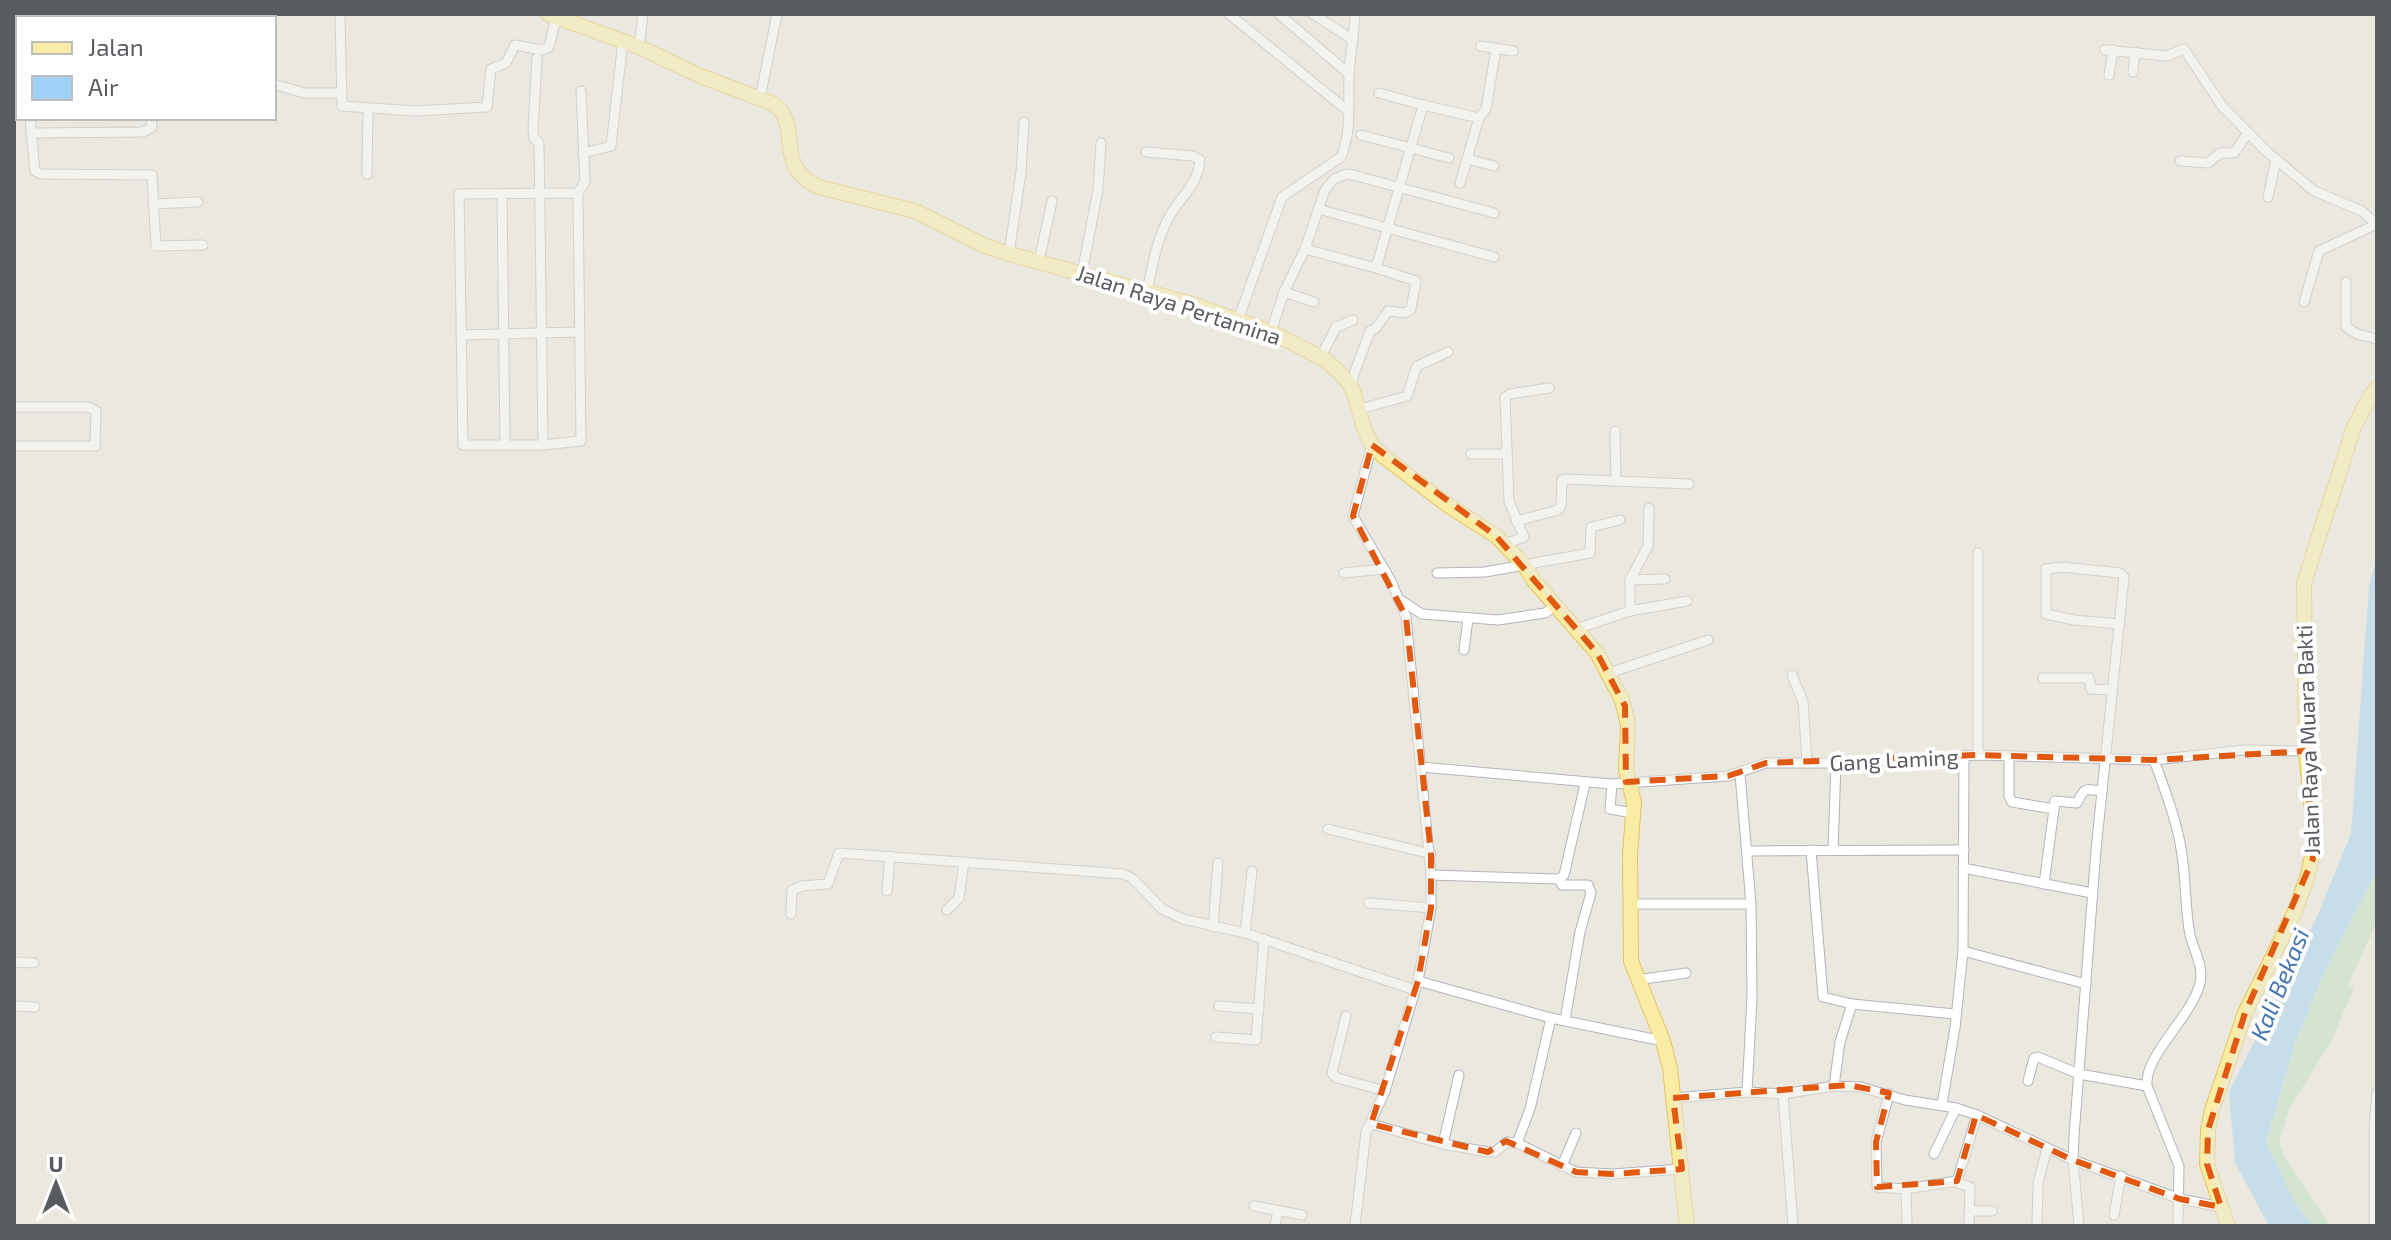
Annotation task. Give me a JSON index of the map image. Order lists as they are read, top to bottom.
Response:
{
  "streets": {
    "main road": ["Jalan Raya Pertamina", "Jalan Raya Muara Bakti"],
    "street": ["Gang Laming"]
  },
  "crossings": [
    ["Jalan Raya Muara Bakti", "Gang Laming"]
  ],
  "water": ["Kali Bekasi"],
  "legend": ["Jalan", "Air"],
  "north": "top"
}
